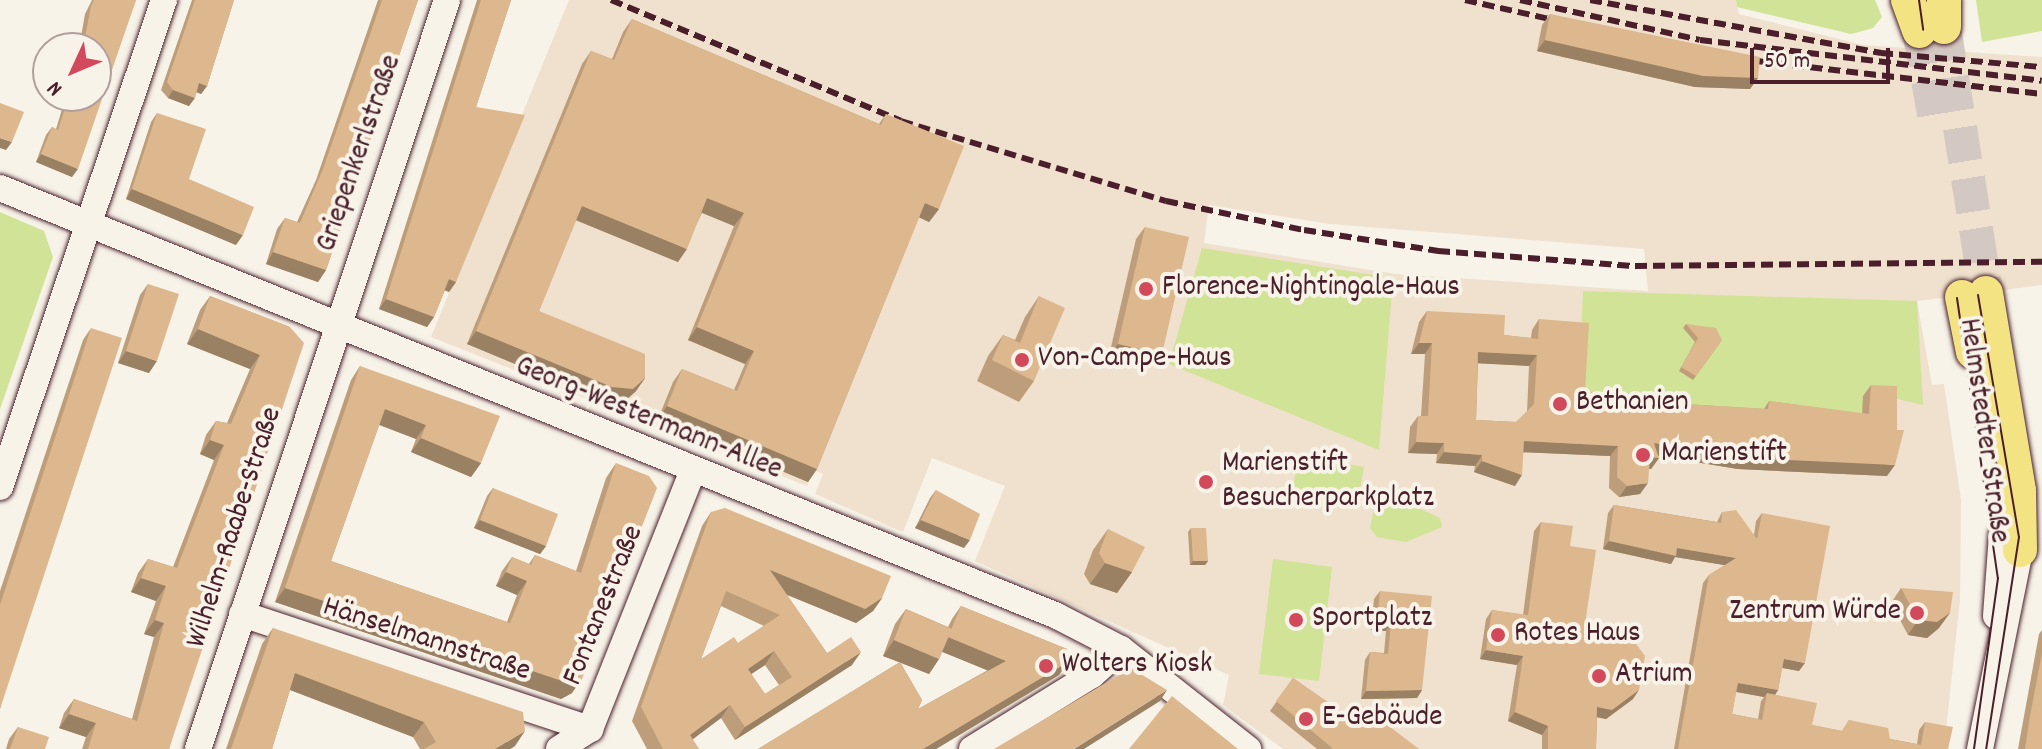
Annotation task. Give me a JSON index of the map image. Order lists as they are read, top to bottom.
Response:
{
  "streets": {
    "main road": ["Helmstedter Straße"],
    "street": [
      "Griepenkerlstraße",
      "Georg-Westermann-Allee",
      "Wilhelm-Raabe-Straße",
      "Fontanestraße",
      "Hänselmannstraße"
    ]
  },
  "crossings": [
    ["Griepenkerlstraße", "Georg-Westermann-Allee"],
    ["Griepenkerlstraße", "Wilhelm-Raabe-Straße"],
    ["Georg-Westermann-Allee", "Wilhelm-Raabe-Straße"],
    ["Georg-Westermann-Allee", "Fontanestraße"],
    ["Wilhelm-Raabe-Straße", "Hänselmannstraße"],
    ["Fontanestraße", "Hänselmannstraße"]
  ],
  "places": [
    "Florence-Nightingale-Haus",
    "Von-Campe-Haus",
    "Bethanien",
    "Marienstift",
    "Marienstift Besucherparkplatz",
    "Zentrum Würde",
    "Sportplatz",
    "Rotes Haus",
    "Wolters Kiosk",
    "Atrium",
    "E-Gebäude"
  ],
  "scale_bar": "50 m",
  "north": "bottom left"
}
